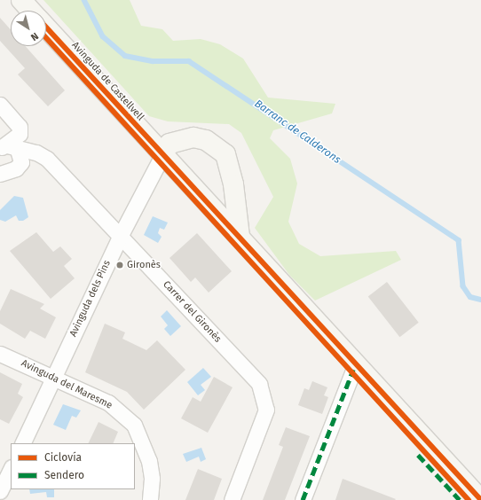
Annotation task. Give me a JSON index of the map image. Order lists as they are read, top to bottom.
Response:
{
  "streets": {
    "street": [
      "Avinguda de Castellvell",
      "Avinguda dels Pins",
      "Carrer del Gironès",
      "Avinguda del Maresme"
    ]
  },
  "crossings": [
    ["Avinguda de Castellvell", "Avinguda dels Pins"],
    ["Avinguda dels Pins", "Carrer del Gironès"],
    ["Avinguda dels Pins", "Avinguda del Maresme"]
  ],
  "water": ["Barranc de Calderons"],
  "places": ["Gironès"],
  "legend": ["Ciclovía", "Sendero"],
  "north": "bottom right"
}
